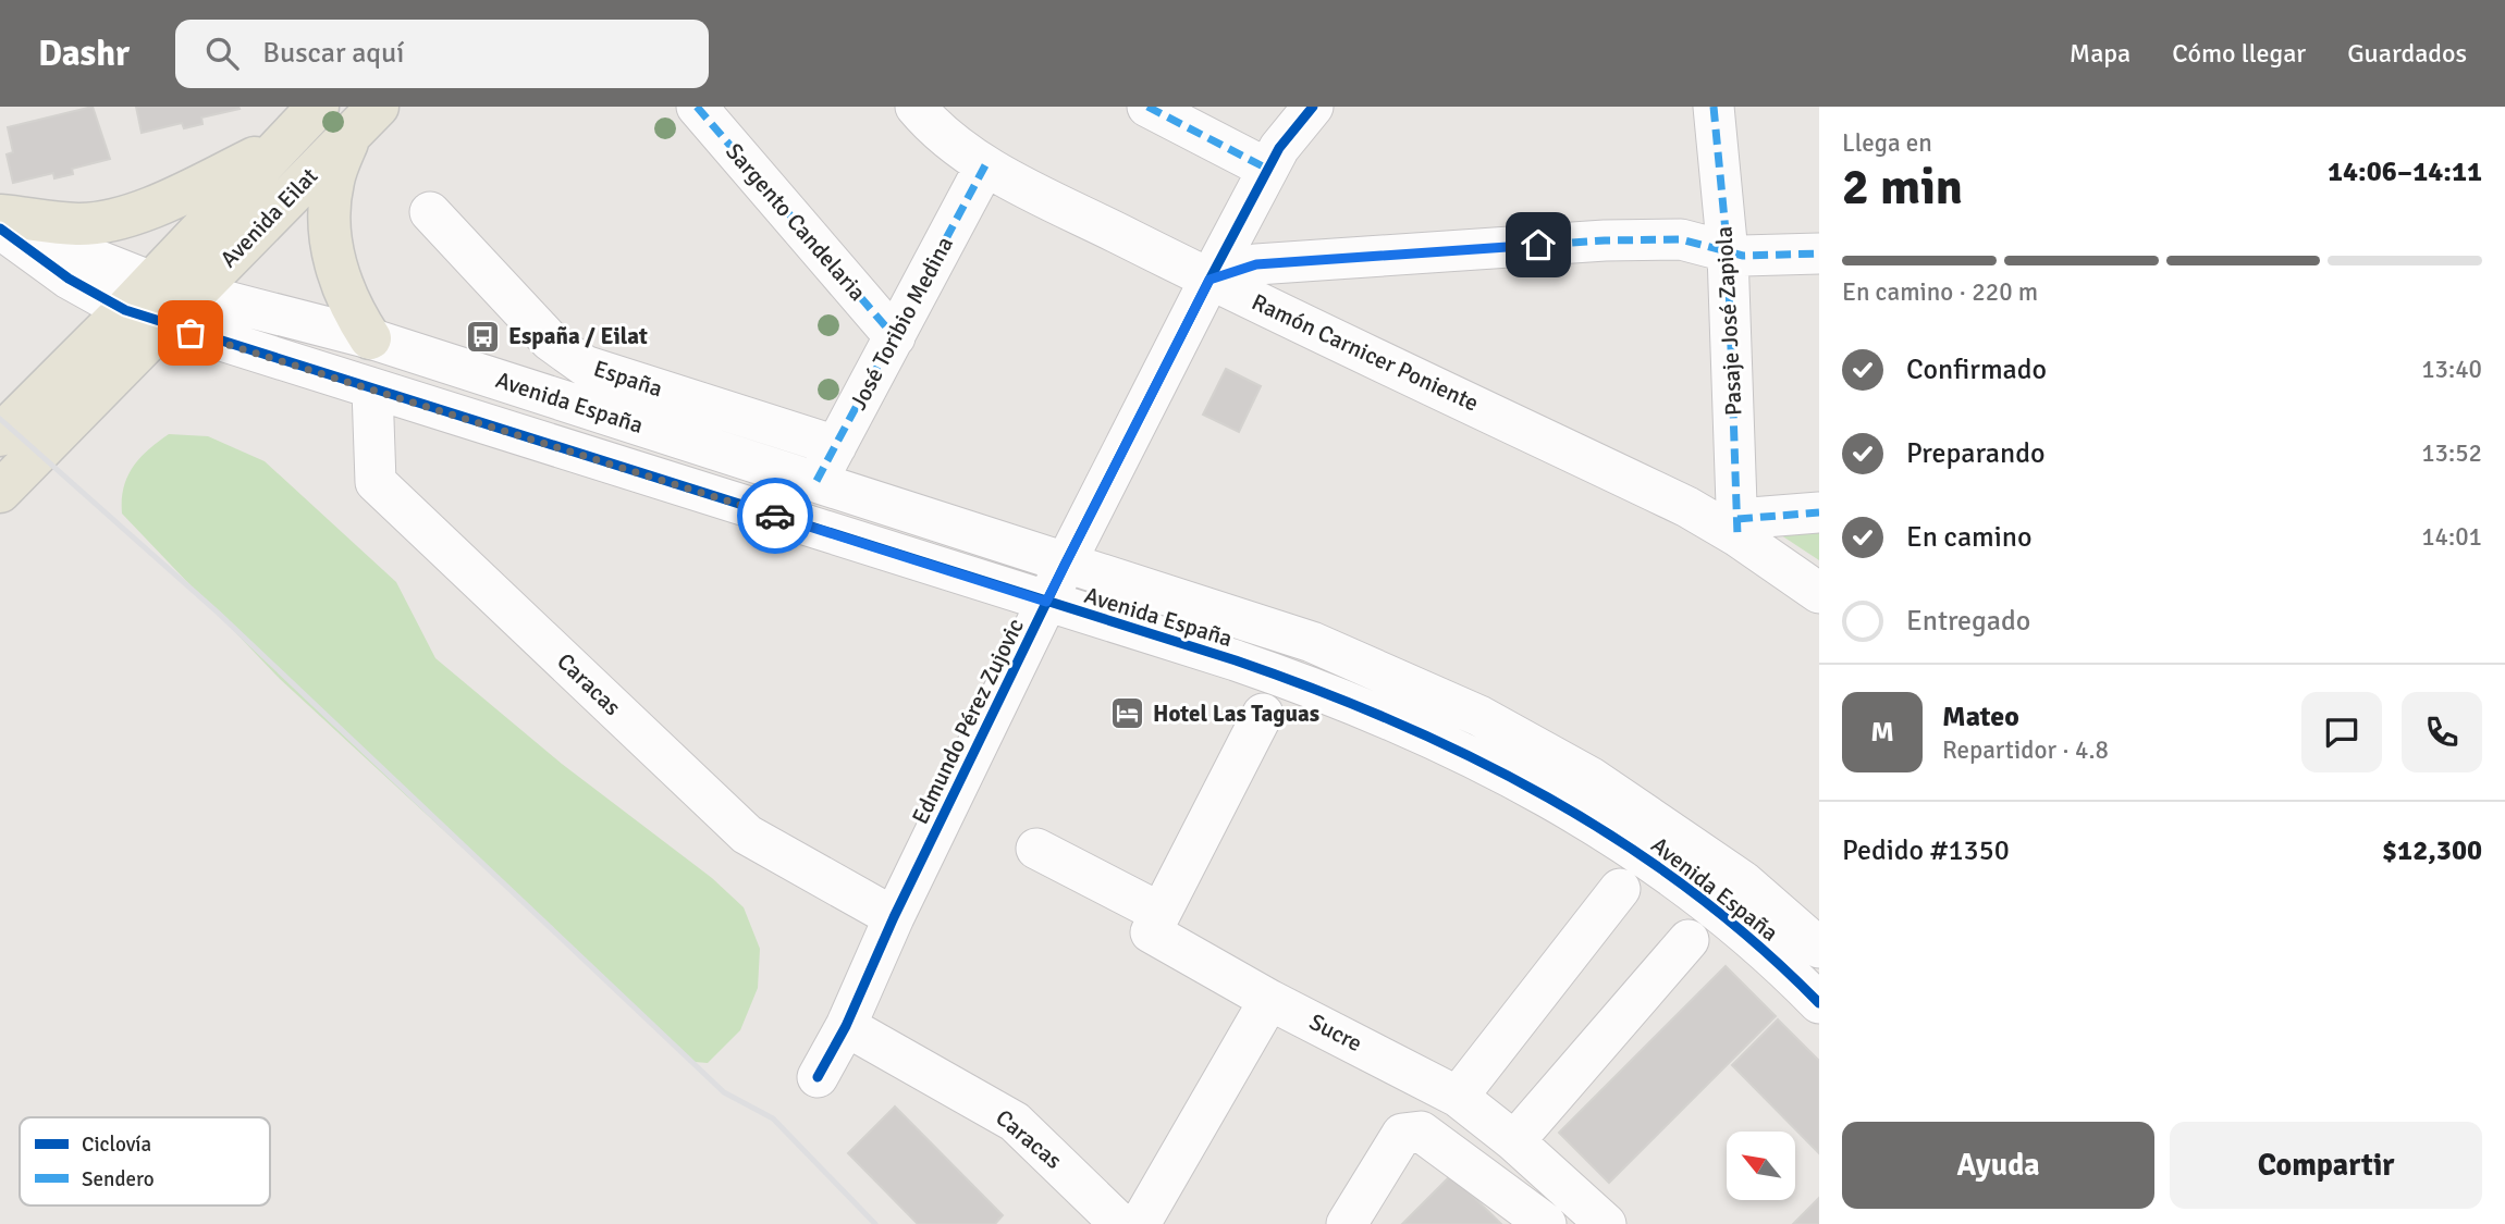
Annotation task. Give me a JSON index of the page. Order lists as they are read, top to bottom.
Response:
{
  "streets": {
    "main road": ["Avenida Eilat"],
    "street": [
      "Sargento Candelaria",
      "Pasaje José Zapiola",
      "José Toribio Medina",
      "Ramón Carnicer Poniente",
      "España",
      "Avenida España",
      "Caracas",
      "Edmundo Pérez Zujovic",
      "Sucre"
    ]
  },
  "crossings": [
    ["Avenida Eilat", "Avenida España"],
    ["Sargento Candelaria", "José Toribio Medina"],
    ["Pasaje José Zapiola", "Ramón Carnicer Poniente"],
    ["José Toribio Medina", "Ramón Carnicer Poniente"],
    ["José Toribio Medina", "España"],
    ["José Toribio Medina", "Avenida España"],
    ["Ramón Carnicer Poniente", "Edmundo Pérez Zujovic"],
    ["Avenida España", "Caracas"],
    ["Avenida España", "Edmundo Pérez Zujovic"],
    ["Caracas", "Edmundo Pérez Zujovic"]
  ],
  "places": {
    "bus stop": ["España / Eilat"],
    "hotel": ["Hotel Las Taguas"]
  },
  "legend": ["Ciclovía", "Sendero"],
  "north": "top left",
  "page": {
    "header": "Dashr",
    "search": "Buscar aquí",
    "nav": ["Mapa", "Cómo llegar", "Guardados"],
    "heading": ["2 min", "Llega en", "14:06–14:11"],
    "panel": [
      "Mateo",
      "Repartidor · 4.8",
      "Pedido #1350",
      "$12,300"
    ],
    "bar": "En camino · 220 m",
    "list": [
      ["Confirmado", "13:40"],
      ["Preparando", "13:52"],
      ["En camino", "14:01"],
      "Entregado"
    ],
    "round": "M",
    "buttons": ["Ayuda", "Compartir"]
  }
}
